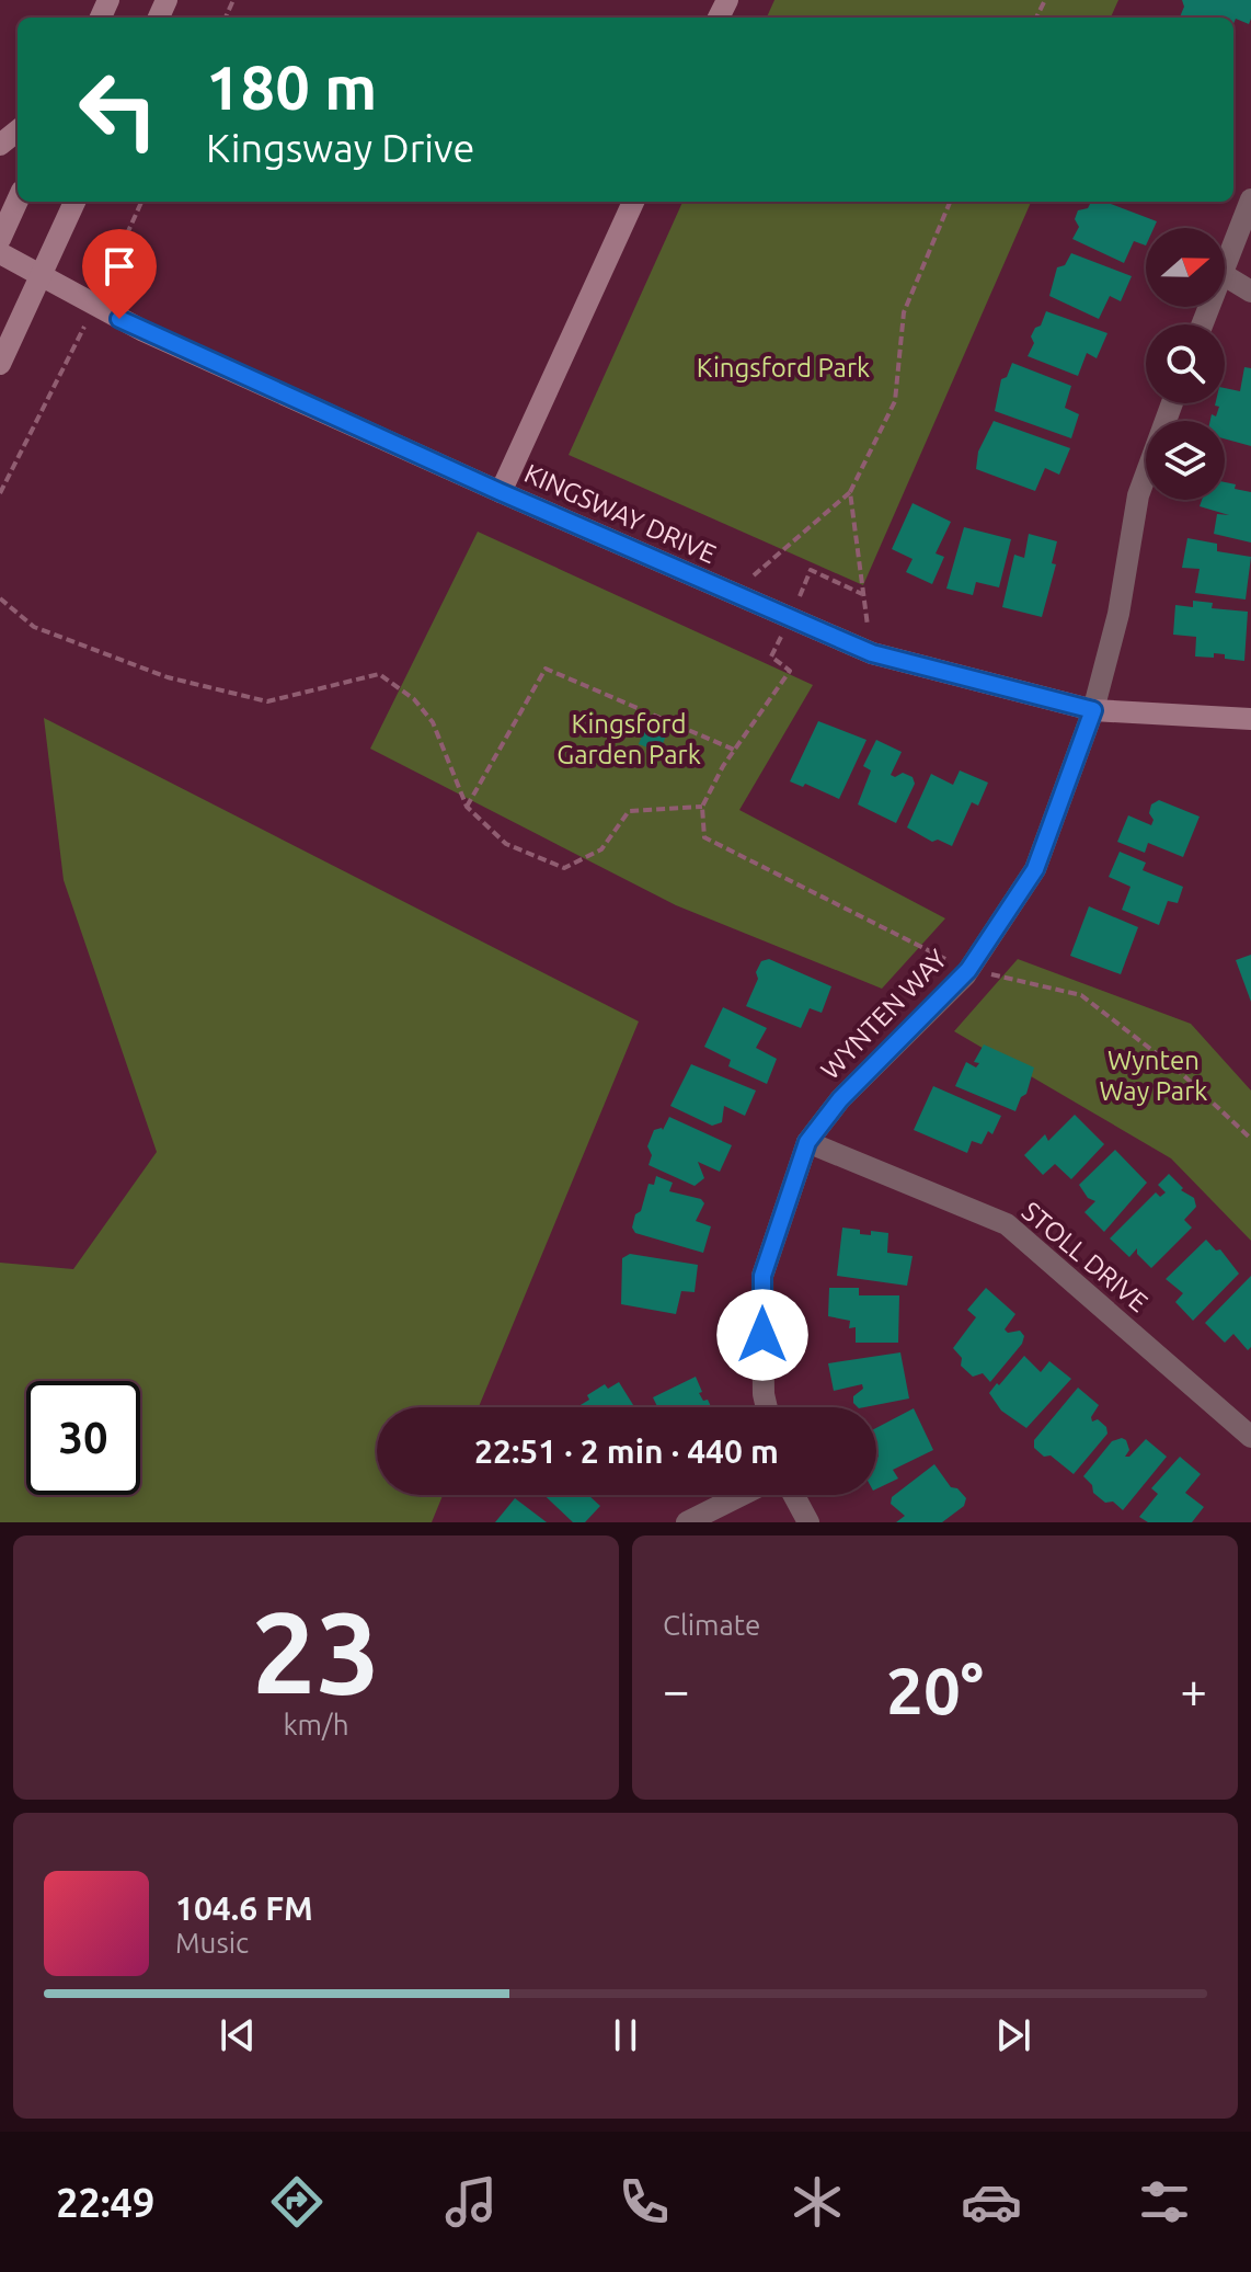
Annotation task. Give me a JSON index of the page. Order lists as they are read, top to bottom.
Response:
{
  "streets": {
    "street": ["KINGSWAY DRIVE", "WYNTEN WAY", "STOLL DRIVE"]
  },
  "crossings": [
    ["KINGSWAY DRIVE", "WYNTEN WAY"],
    ["WYNTEN WAY", "STOLL DRIVE"]
  ],
  "parks": ["Kingsford Park", "Kingsford Garden Park", "Wynten Way Park"],
  "north": "right",
  "page": {
    "turn": ["180 m", "Kingsway Drive"],
    "limit": "30",
    "trip": "22:51 · 2 min · 440 m",
    "tile": [
      ["23", "km/h"],
      "Climate"
    ],
    "heat": ["−", "20°", "+"],
    "song": ["104.6 FM", "Music"],
    "tabs": "22:49"
  }
}
